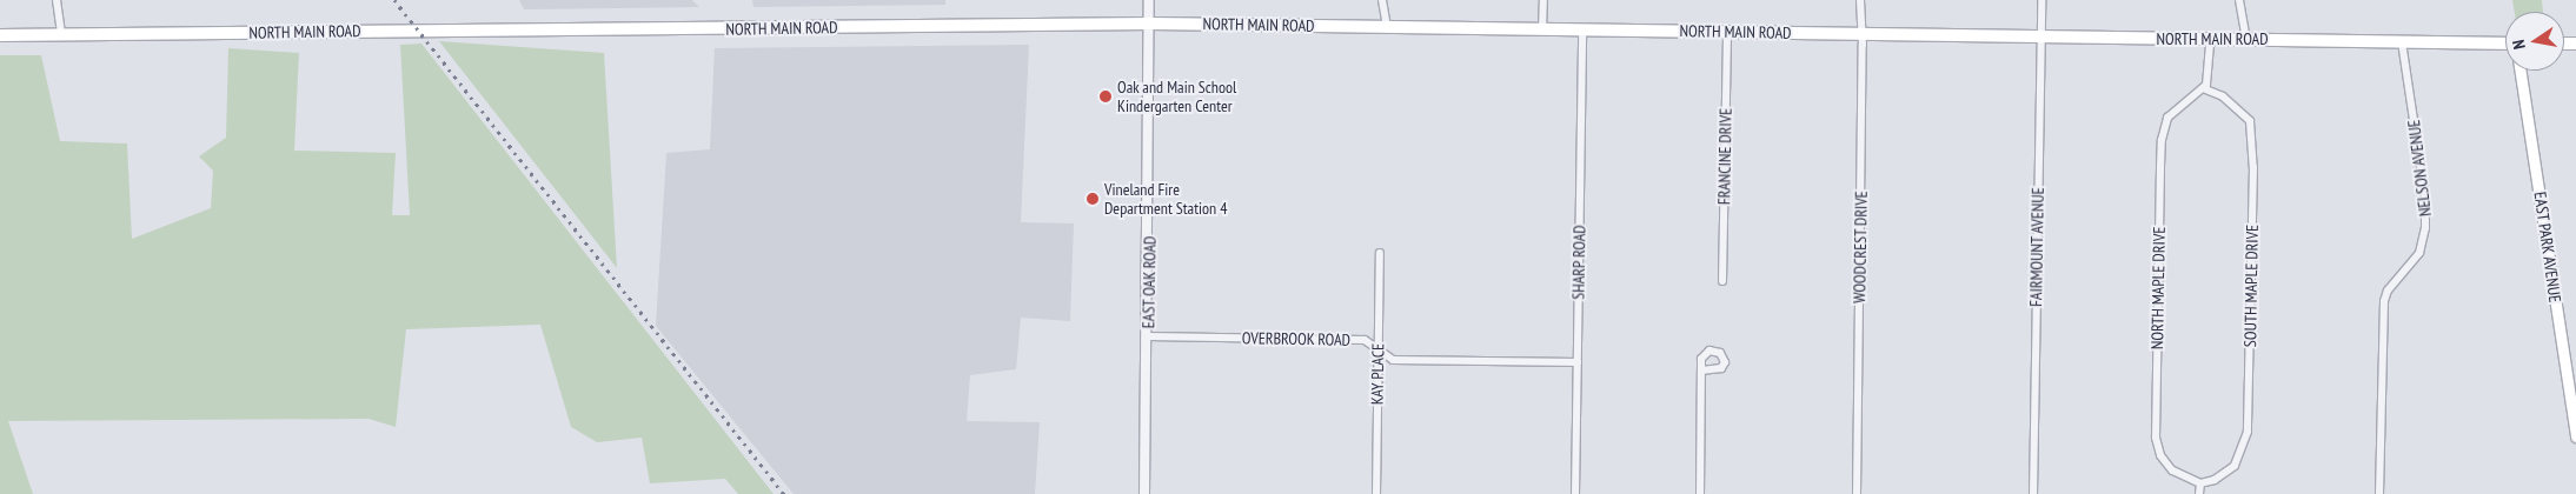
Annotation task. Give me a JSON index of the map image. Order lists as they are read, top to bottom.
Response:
{
  "streets": {
    "main road": ["NORTH MAIN ROAD", "EAST PARK AVENUE"],
    "street": [
      "FRANCINE DRIVE",
      "NELSON AVENUE",
      "WOODCREST DRIVE",
      "FAIRMOUNT AVENUE",
      "SHARP ROAD",
      "EAST OAK ROAD",
      "SOUTH MAPLE DRIVE",
      "NORTH MAPLE DRIVE",
      "OVERBROOK ROAD",
      "KAY PLACE"
    ]
  },
  "crossings": [
    ["NORTH MAIN ROAD", "FRANCINE DRIVE"],
    ["NORTH MAIN ROAD", "NELSON AVENUE"],
    ["NORTH MAIN ROAD", "WOODCREST DRIVE"],
    ["NORTH MAIN ROAD", "FAIRMOUNT AVENUE"],
    ["NORTH MAIN ROAD", "SHARP ROAD"],
    ["NORTH MAIN ROAD", "EAST OAK ROAD"],
    ["SHARP ROAD", "OVERBROOK ROAD"],
    ["EAST OAK ROAD", "OVERBROOK ROAD"],
    ["SOUTH MAPLE DRIVE", "NORTH MAPLE DRIVE"],
    ["OVERBROOK ROAD", "KAY PLACE"]
  ],
  "places": ["Oak and Main School Kindergarten Center", "Vineland Fire Department Station 4"],
  "north": "left"
}
